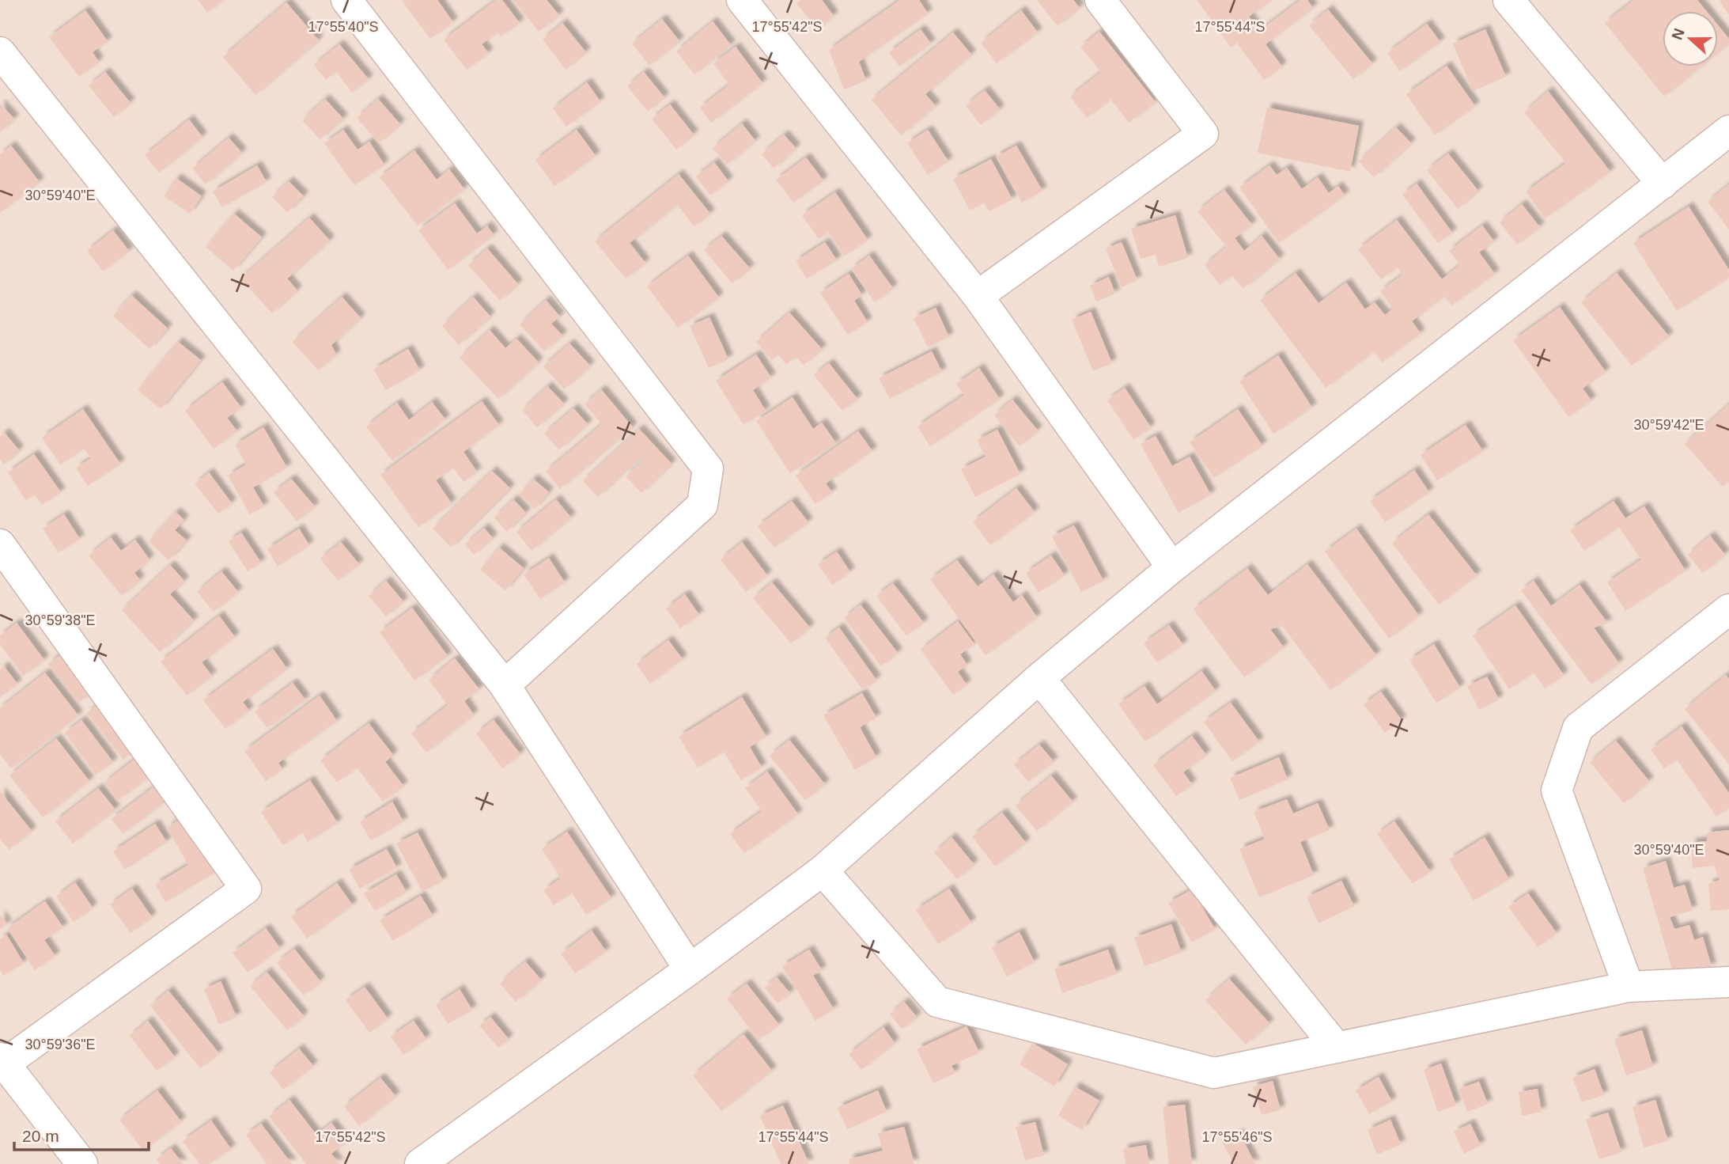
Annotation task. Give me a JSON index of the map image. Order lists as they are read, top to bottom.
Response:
{
  "scale_bar": "20 m",
  "north": "left",
  "coordinates": [
    "17°55'40\"S",
    "17°55'42\"S",
    "17°55'44\"S",
    "30°59'40\"E",
    "30°59'42\"E",
    "30°59'38\"E",
    "30°59'36\"E",
    "17°55'46\"S"
  ]
}
